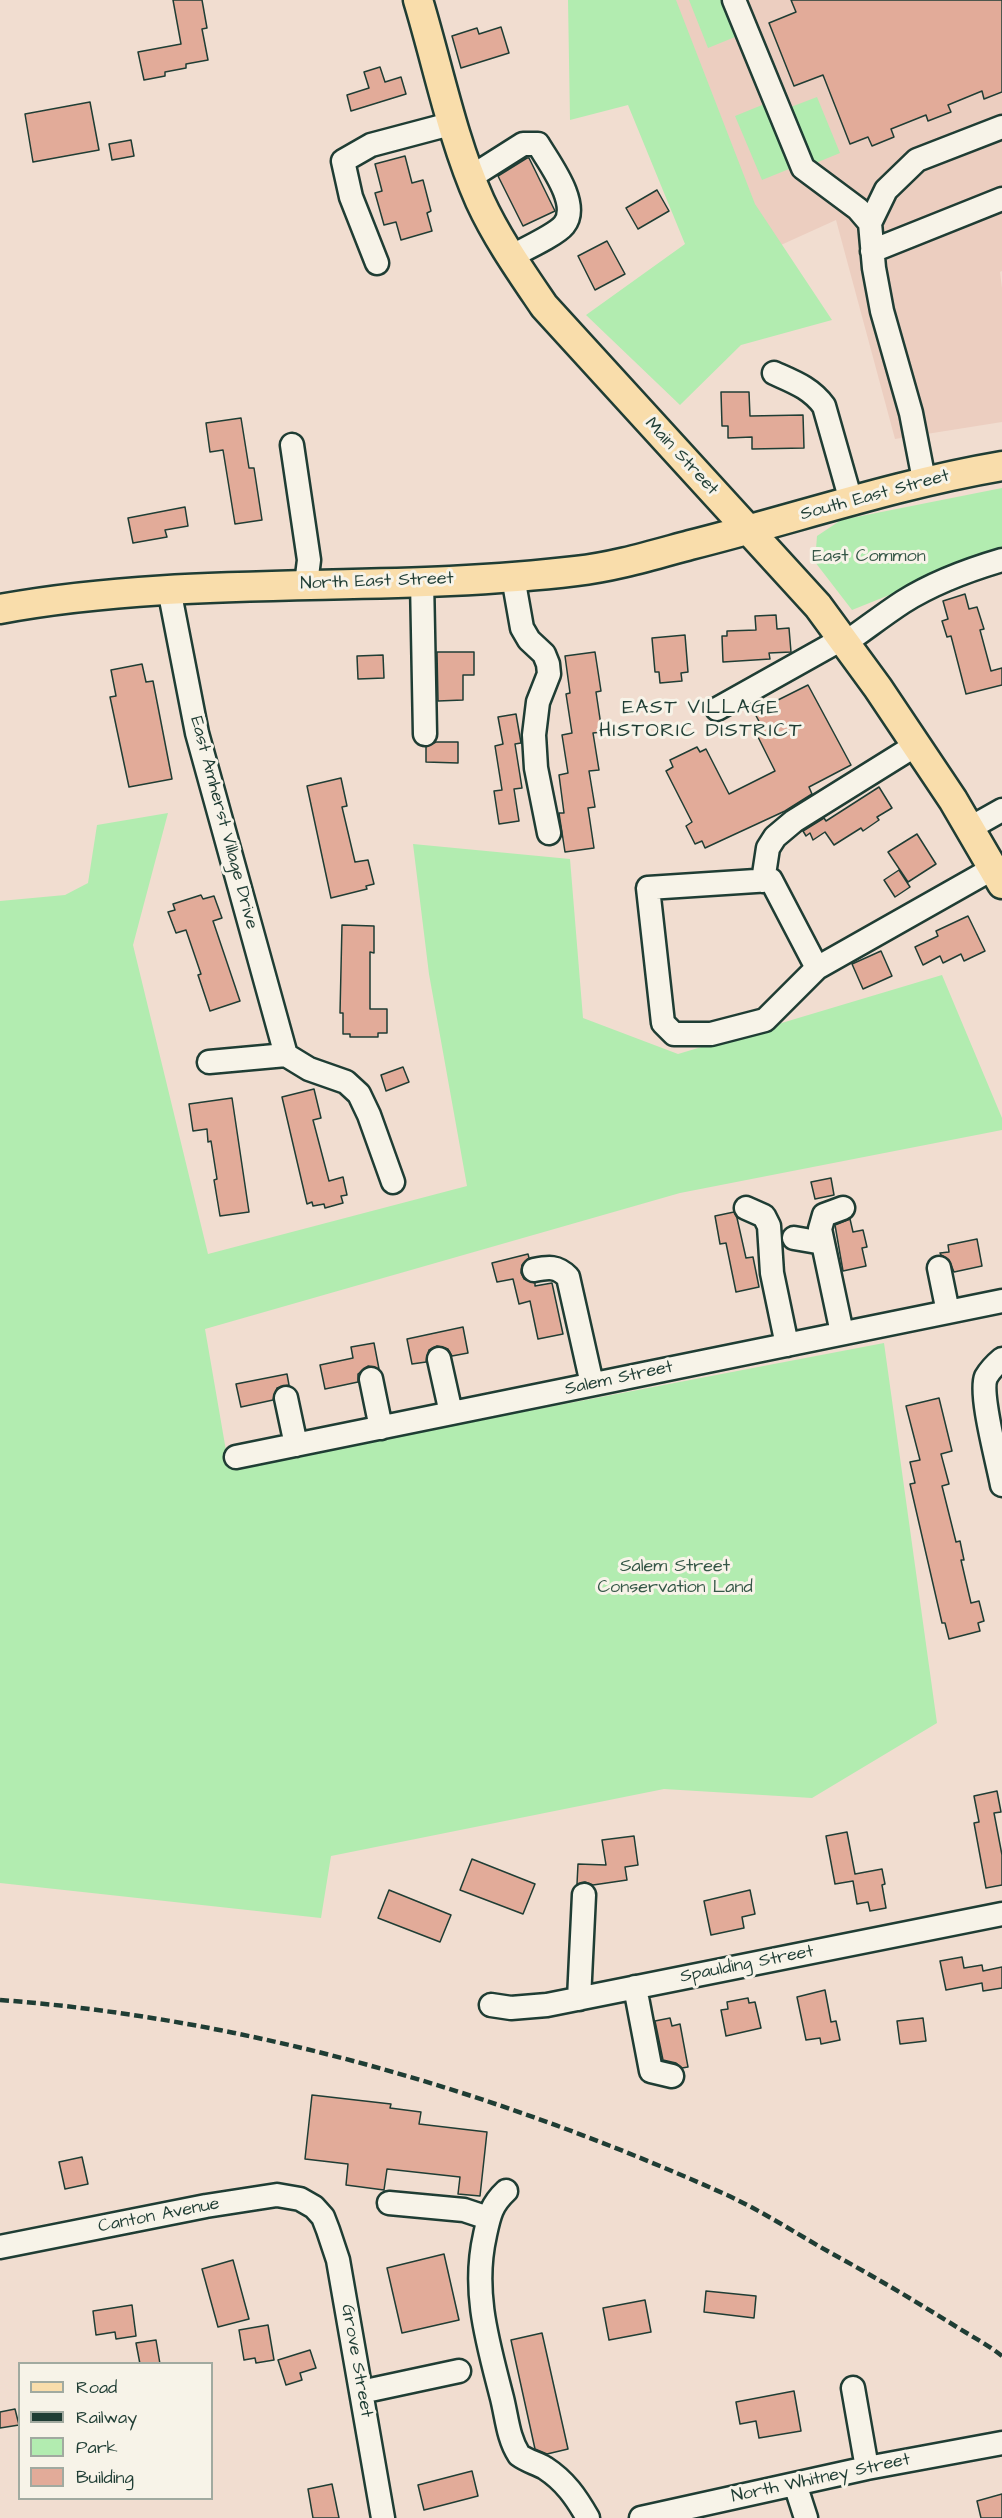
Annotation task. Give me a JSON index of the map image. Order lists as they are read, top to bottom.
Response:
{
  "streets": {
    "main road": ["Main Street", "South East Street", "North East Street"],
    "street": [
      "East Amherst Village Drive",
      "Salem Street",
      "Spaulding Street",
      "Canton Avenue",
      "Grove Street",
      "North Whitney Street"
    ]
  },
  "crossings": [
    ["Main Street", "South East Street"],
    ["Main Street", "North East Street"],
    ["South East Street", "North East Street"],
    ["North East Street", "East Amherst Village Drive"],
    ["Canton Avenue", "Grove Street"]
  ],
  "districts": ["EAST VILLAGE HISTORIC DISTRICT"],
  "parks": ["East Common", "Salem Street Conservation Land"],
  "legend": [
    "Road",
    "Railway",
    "Park",
    "Building"
  ]
}
